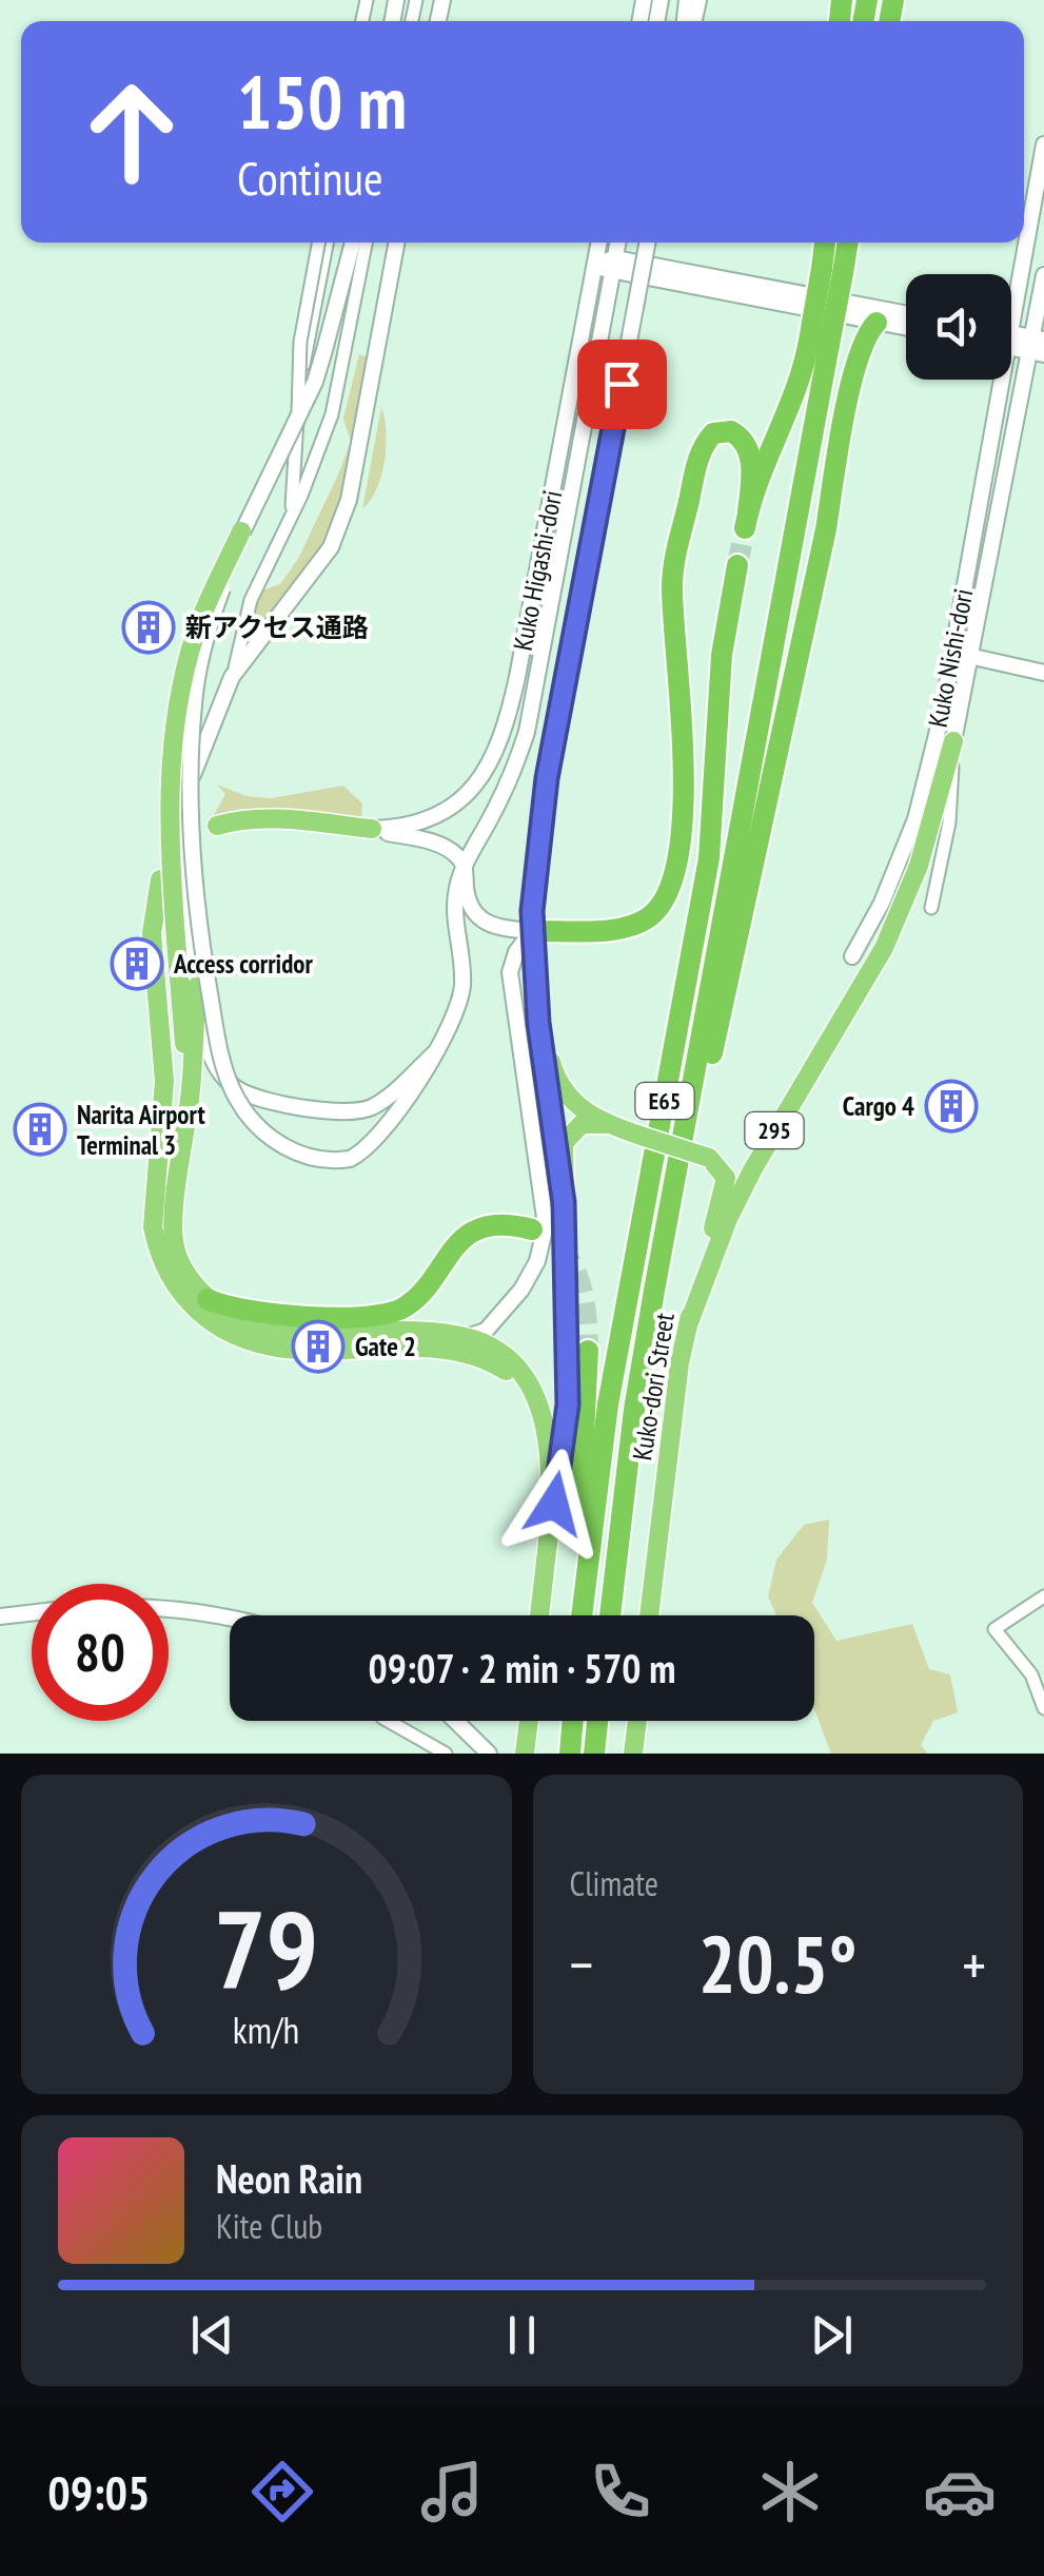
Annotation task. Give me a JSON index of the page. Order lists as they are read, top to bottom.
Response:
{
  "streets": {
    "highway": ["E65", "295", "Kuko-dori Street"],
    "street": ["Kuko Higashi-dori", "Kuko Nishi-dori"]
  },
  "crossings": [
    ["Kuko Nishi-dori", "295"],
    ["E65", "295"],
    ["295", "Kuko-dori Street"]
  ],
  "places": {
    "building": [
      "新アクセス通路",
      "Access corridor",
      "Cargo 4",
      "Narita Airport Terminal 3",
      "Gate 2"
    ]
  },
  "page": {
    "turn": ["150 m", "Continue"],
    "limit": "80",
    "trip": "09:07 · 2 min · 570 m",
    "tile": "Climate",
    "heat": ["−", "20.5°", "+"],
    "song": ["Neon Rain", "Kite Club"],
    "tabs": "09:05",
    "gauge": ["79", "km/h"]
  }
}
